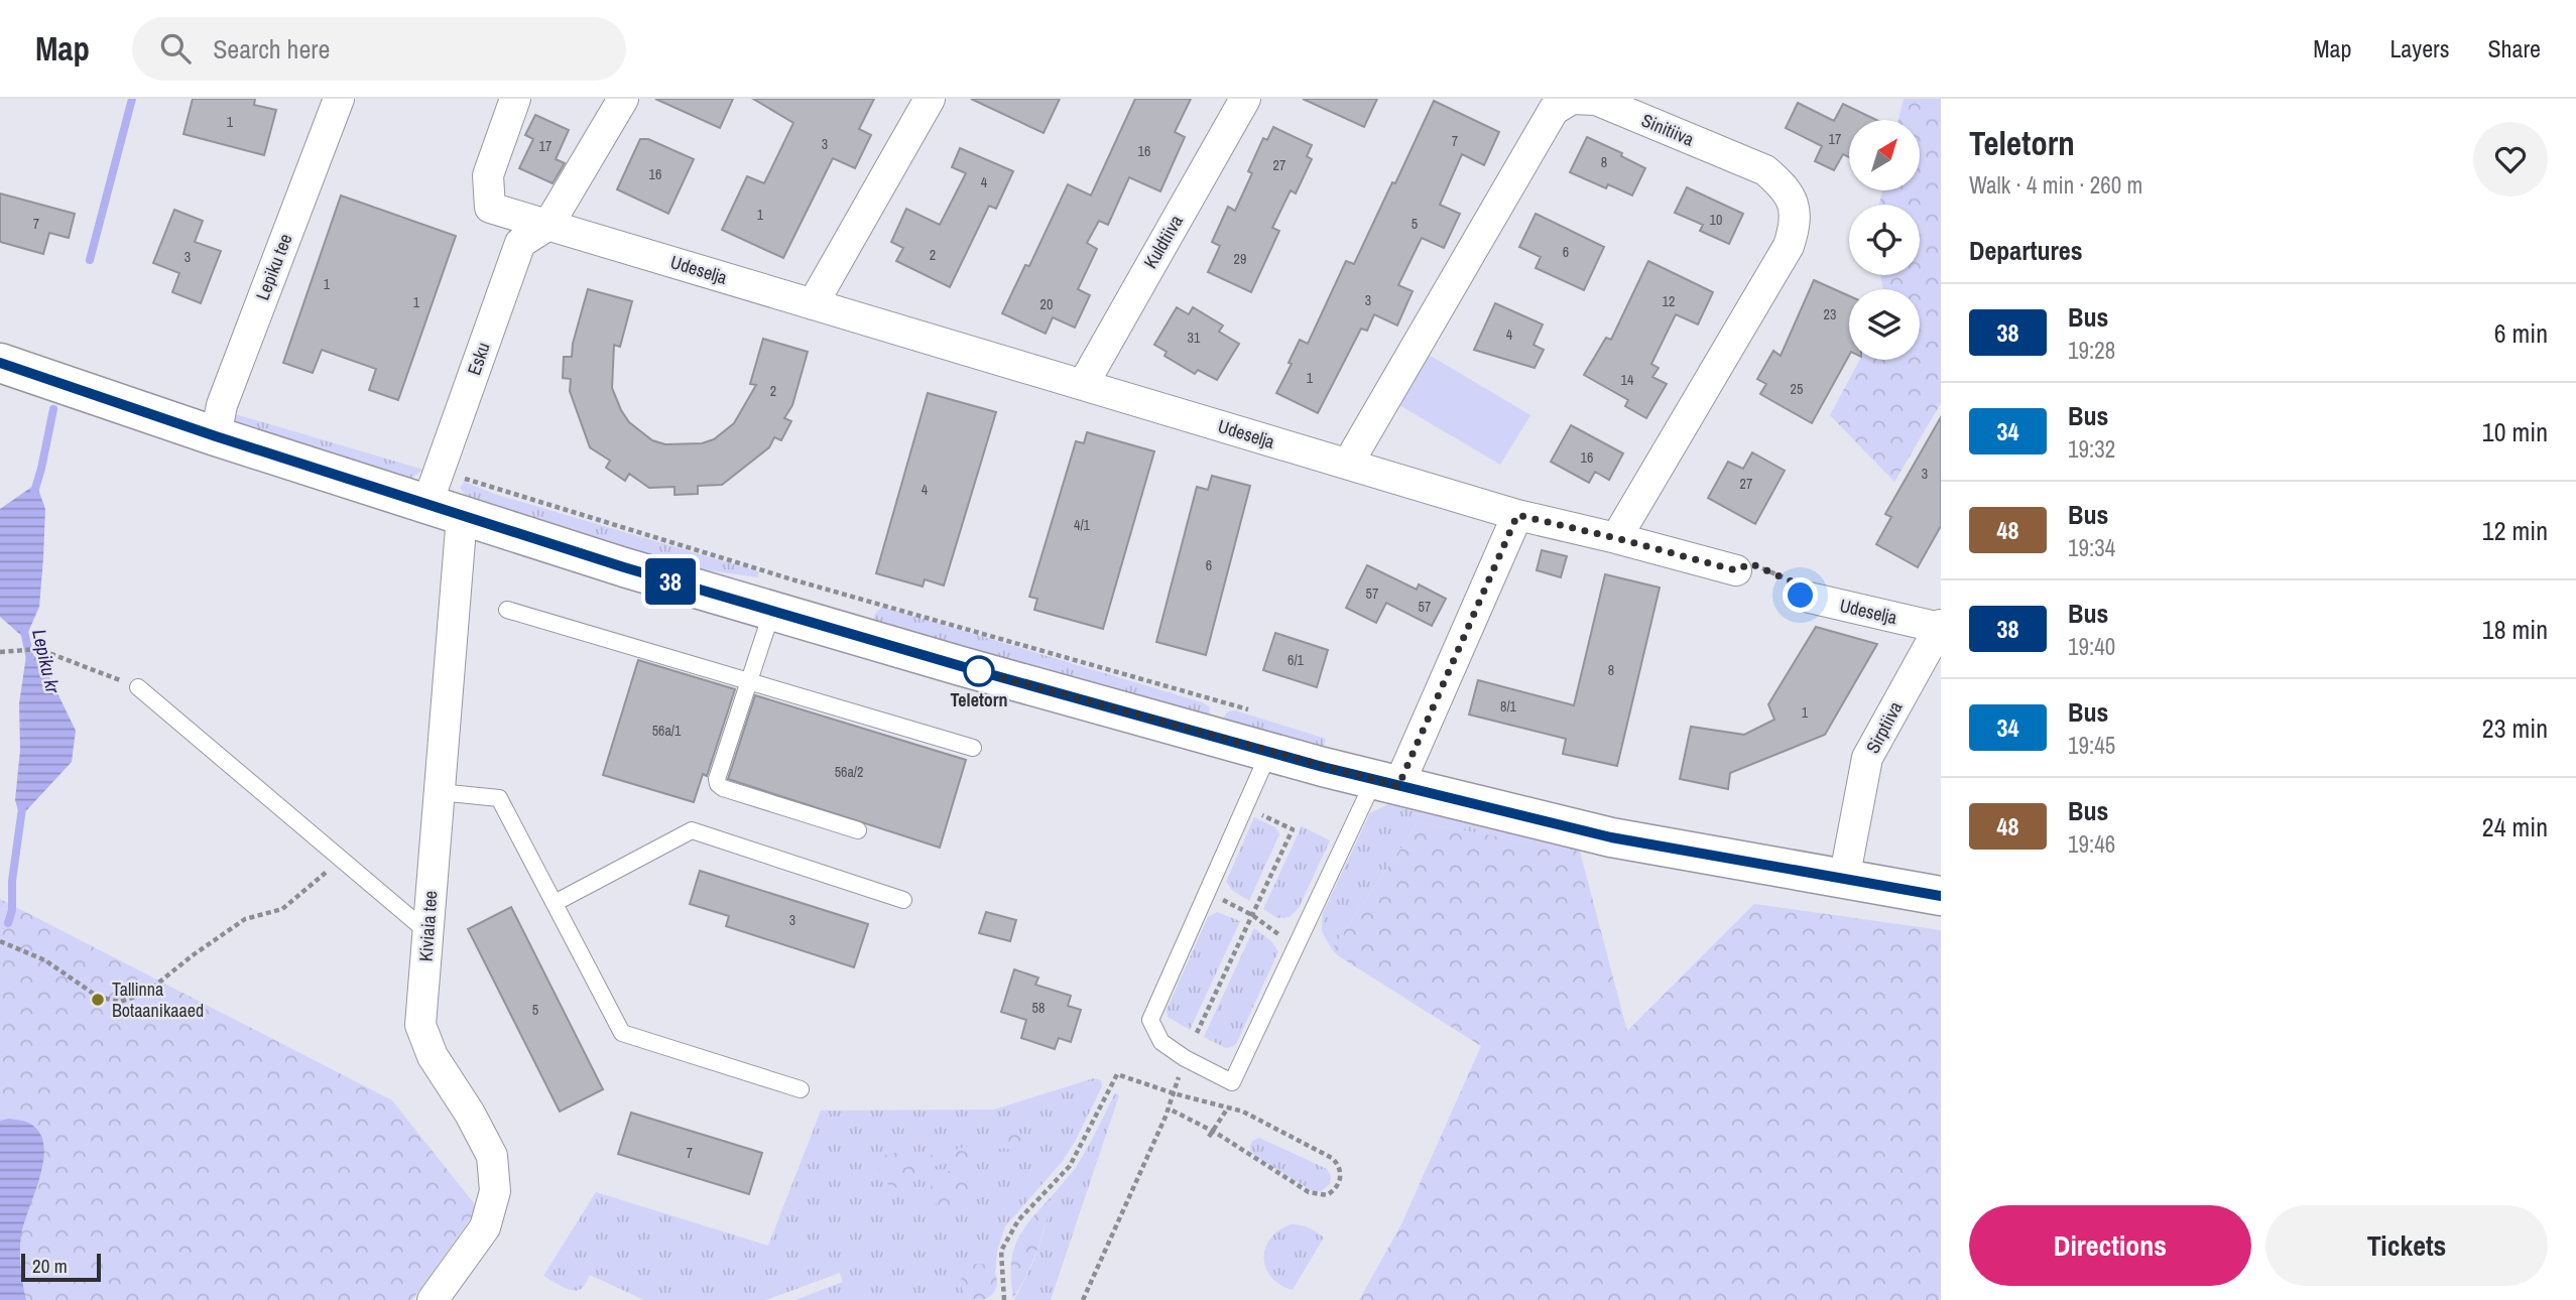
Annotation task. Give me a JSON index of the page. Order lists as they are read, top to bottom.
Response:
{
  "streets": {
    "street": [
      "Sinitiiva",
      "Kuldtiiva",
      "Lepiku tee",
      "Udeselja",
      "Esku",
      "Sirptiiva",
      "Kiviaia tee"
    ]
  },
  "crossings": [
    ["Sinitiiva", "Udeselja"],
    ["Kuldtiiva", "Udeselja"],
    ["Udeselja", "Esku"],
    ["Udeselja", "Sirptiiva"],
    ["Esku", "Kiviaia tee"]
  ],
  "water": ["Lepiku kr"],
  "places": ["Teletorn", "Tallinna Botaanikaaed"],
  "lines": ["bus line 38"],
  "house_numbers": [
    "1",
    "17",
    "7",
    "3",
    "17",
    "16",
    "8",
    "27",
    "16",
    "4",
    "1",
    "10",
    "7",
    "5",
    "6",
    "2",
    "3",
    "29",
    "1",
    "3",
    "12",
    "1",
    "20",
    "23",
    "4",
    "31",
    "1",
    "14",
    "25",
    "2",
    "16",
    "3",
    "27",
    "4",
    "4/1",
    "6",
    "57",
    "57",
    "6/1",
    "8",
    "8/1",
    "1",
    "56a/1",
    "56a/2",
    "3",
    "58",
    "5",
    "7"
  ],
  "scale_bar": "20 m",
  "north": "top right",
  "page": {
    "header": "Map",
    "search": "Search here",
    "nav": ["Map", "Layers", "Share"],
    "on_map": "38",
    "heading": [
      ["Teletorn", "Walk · 4 min · 260 m"],
      "Departures"
    ],
    "list": [
      {
        "mark": "38",
        "name": "Bus",
        "note": "19:28",
        "value": "6 min"
      },
      {
        "mark": "34",
        "name": "Bus",
        "note": "19:32",
        "value": "10 min"
      },
      {
        "mark": "48",
        "name": "Bus",
        "note": "19:34",
        "value": "12 min"
      },
      {
        "mark": "38",
        "name": "Bus",
        "note": "19:40",
        "value": "18 min"
      },
      {
        "mark": "34",
        "name": "Bus",
        "note": "19:45",
        "value": "23 min"
      },
      {
        "mark": "48",
        "name": "Bus",
        "note": "19:46",
        "value": "24 min"
      }
    ],
    "buttons": ["Directions", "Tickets"],
    "scale": "20 m"
  }
}
